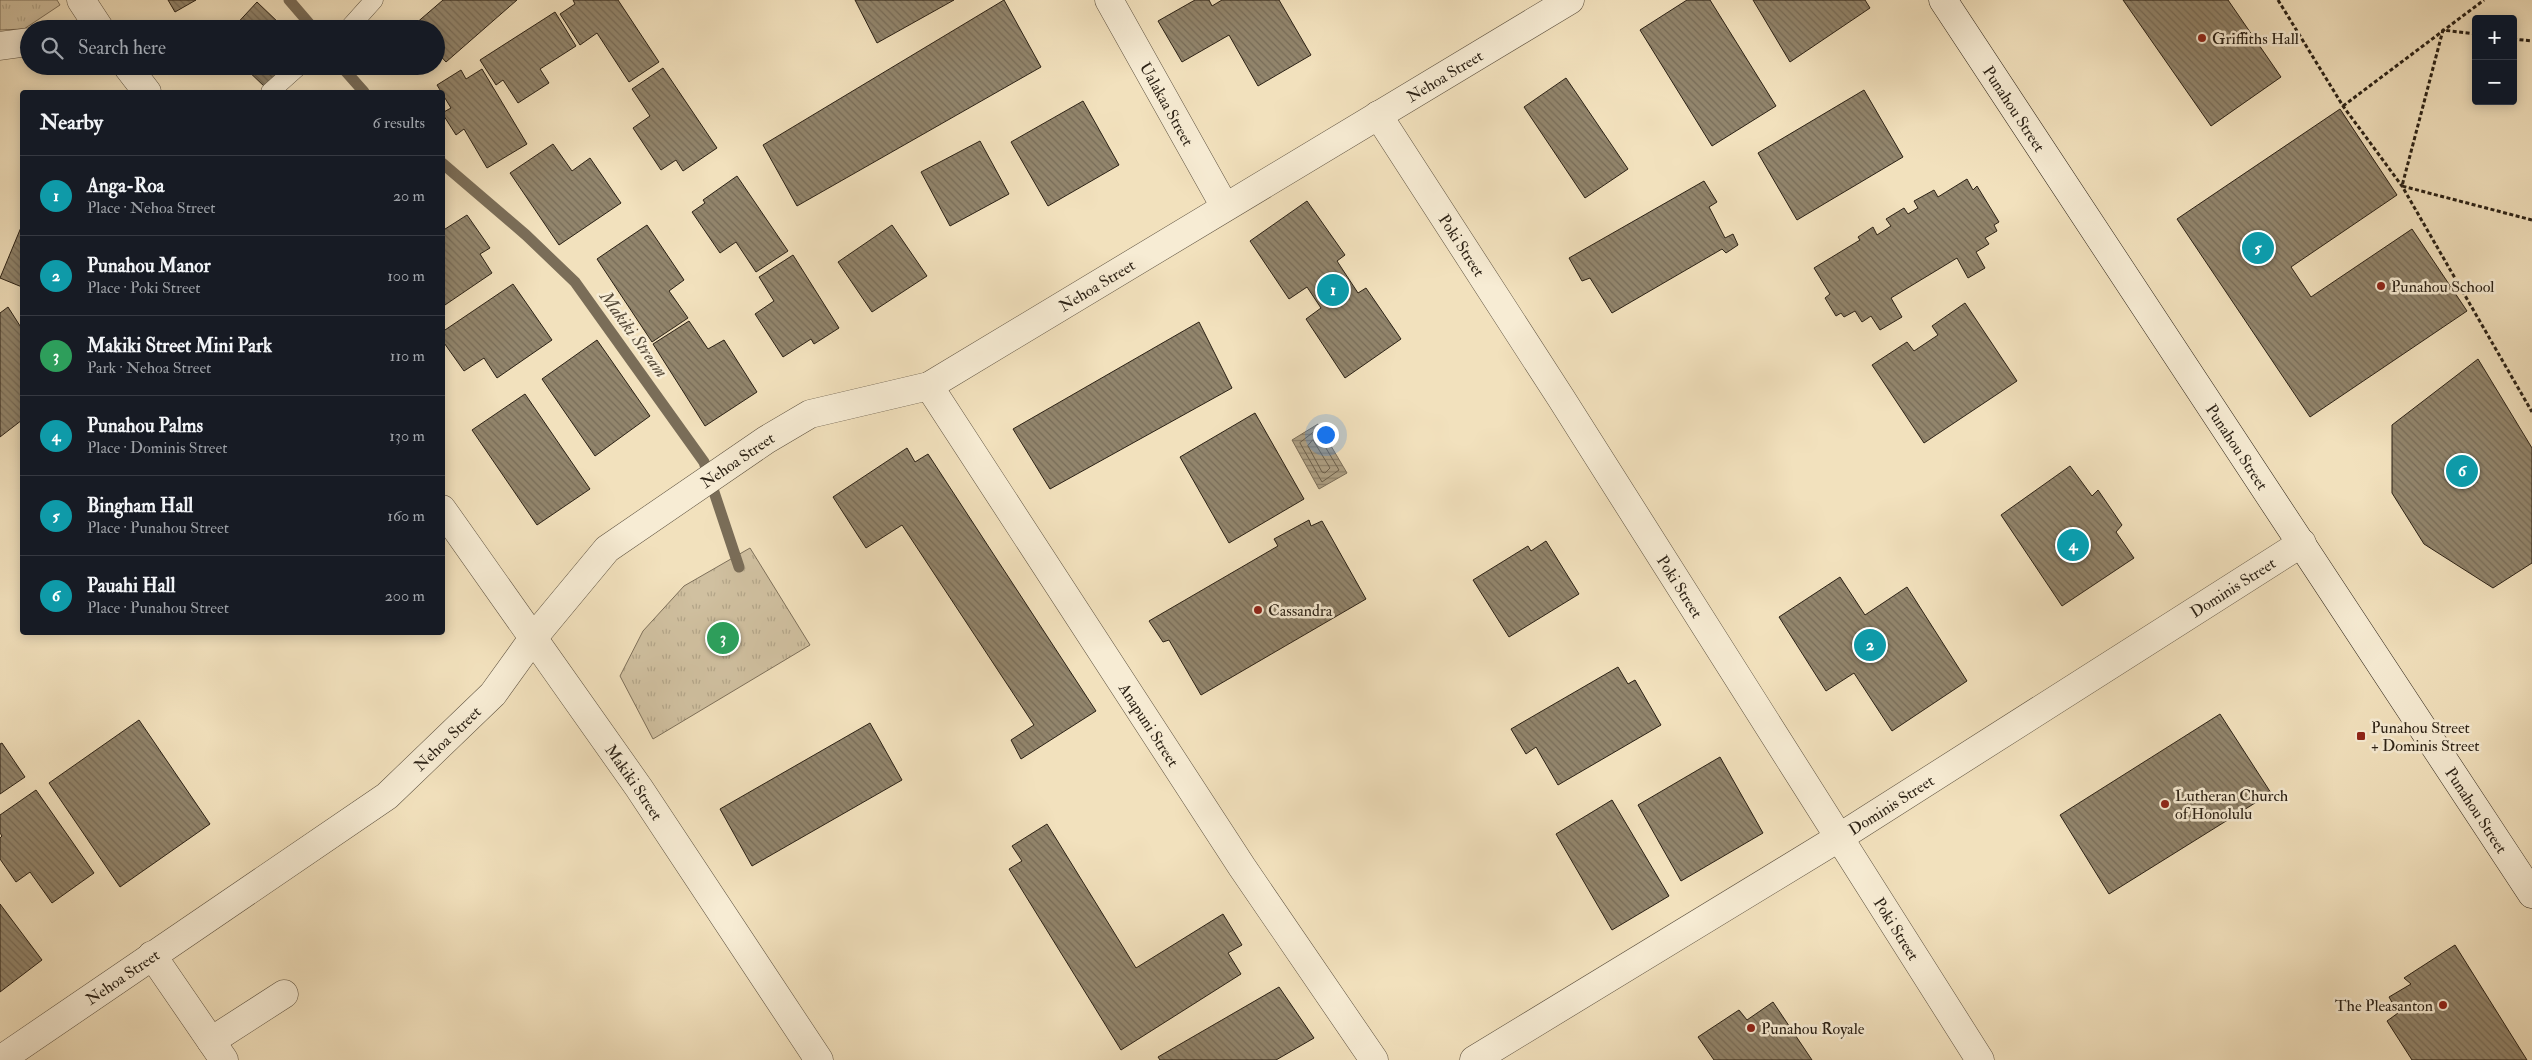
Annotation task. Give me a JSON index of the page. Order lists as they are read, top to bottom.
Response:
{
  "streets": {
    "street": [
      "Nehoa Street",
      "Ualakaa Street",
      "Punahou Street",
      "Poki Street",
      "Dominis Street",
      "Anapuni Street",
      "Makiki Street"
    ]
  },
  "crossings": [
    ["Nehoa Street", "Ualakaa Street"],
    ["Nehoa Street", "Poki Street"],
    ["Nehoa Street", "Anapuni Street"],
    ["Nehoa Street", "Makiki Street"],
    ["Punahou Street", "Dominis Street"],
    ["Poki Street", "Dominis Street"]
  ],
  "water": ["Makiki Stream"],
  "places": {
    "other": [
      "Griffiths Hall",
      "Punahou School",
      "Cassandra",
      "Lutheran Church of Honolulu",
      "The Pleasanton",
      "Punahou Royale"
    ],
    "transit": ["Punahou Street + Dominis Street"]
  },
  "page": {
    "map_buttons": ["+", "−"],
    "search": "Search here",
    "heading": ["Nearby", "6 results"],
    "list": [
      {
        "mark": "1",
        "name": "Anga-Roa",
        "note": "Place · Nehoa Street",
        "value": "20 m"
      },
      {
        "mark": "2",
        "name": "Punahou Manor",
        "note": "Place · Poki Street",
        "value": "100 m"
      },
      {
        "mark": "3",
        "name": "Makiki Street Mini Park",
        "note": "Park · Nehoa Street",
        "value": "110 m"
      },
      {
        "mark": "4",
        "name": "Punahou Palms",
        "note": "Place · Dominis Street",
        "value": "130 m"
      },
      {
        "mark": "5",
        "name": "Bingham Hall",
        "note": "Place · Punahou Street",
        "value": "160 m"
      },
      {
        "mark": "6",
        "name": "Pauahi Hall",
        "note": "Place · Punahou Street",
        "value": "200 m"
      }
    ],
    "pins": [
      "5",
      "1",
      "6",
      "4",
      "3",
      "2"
    ]
  }
}
